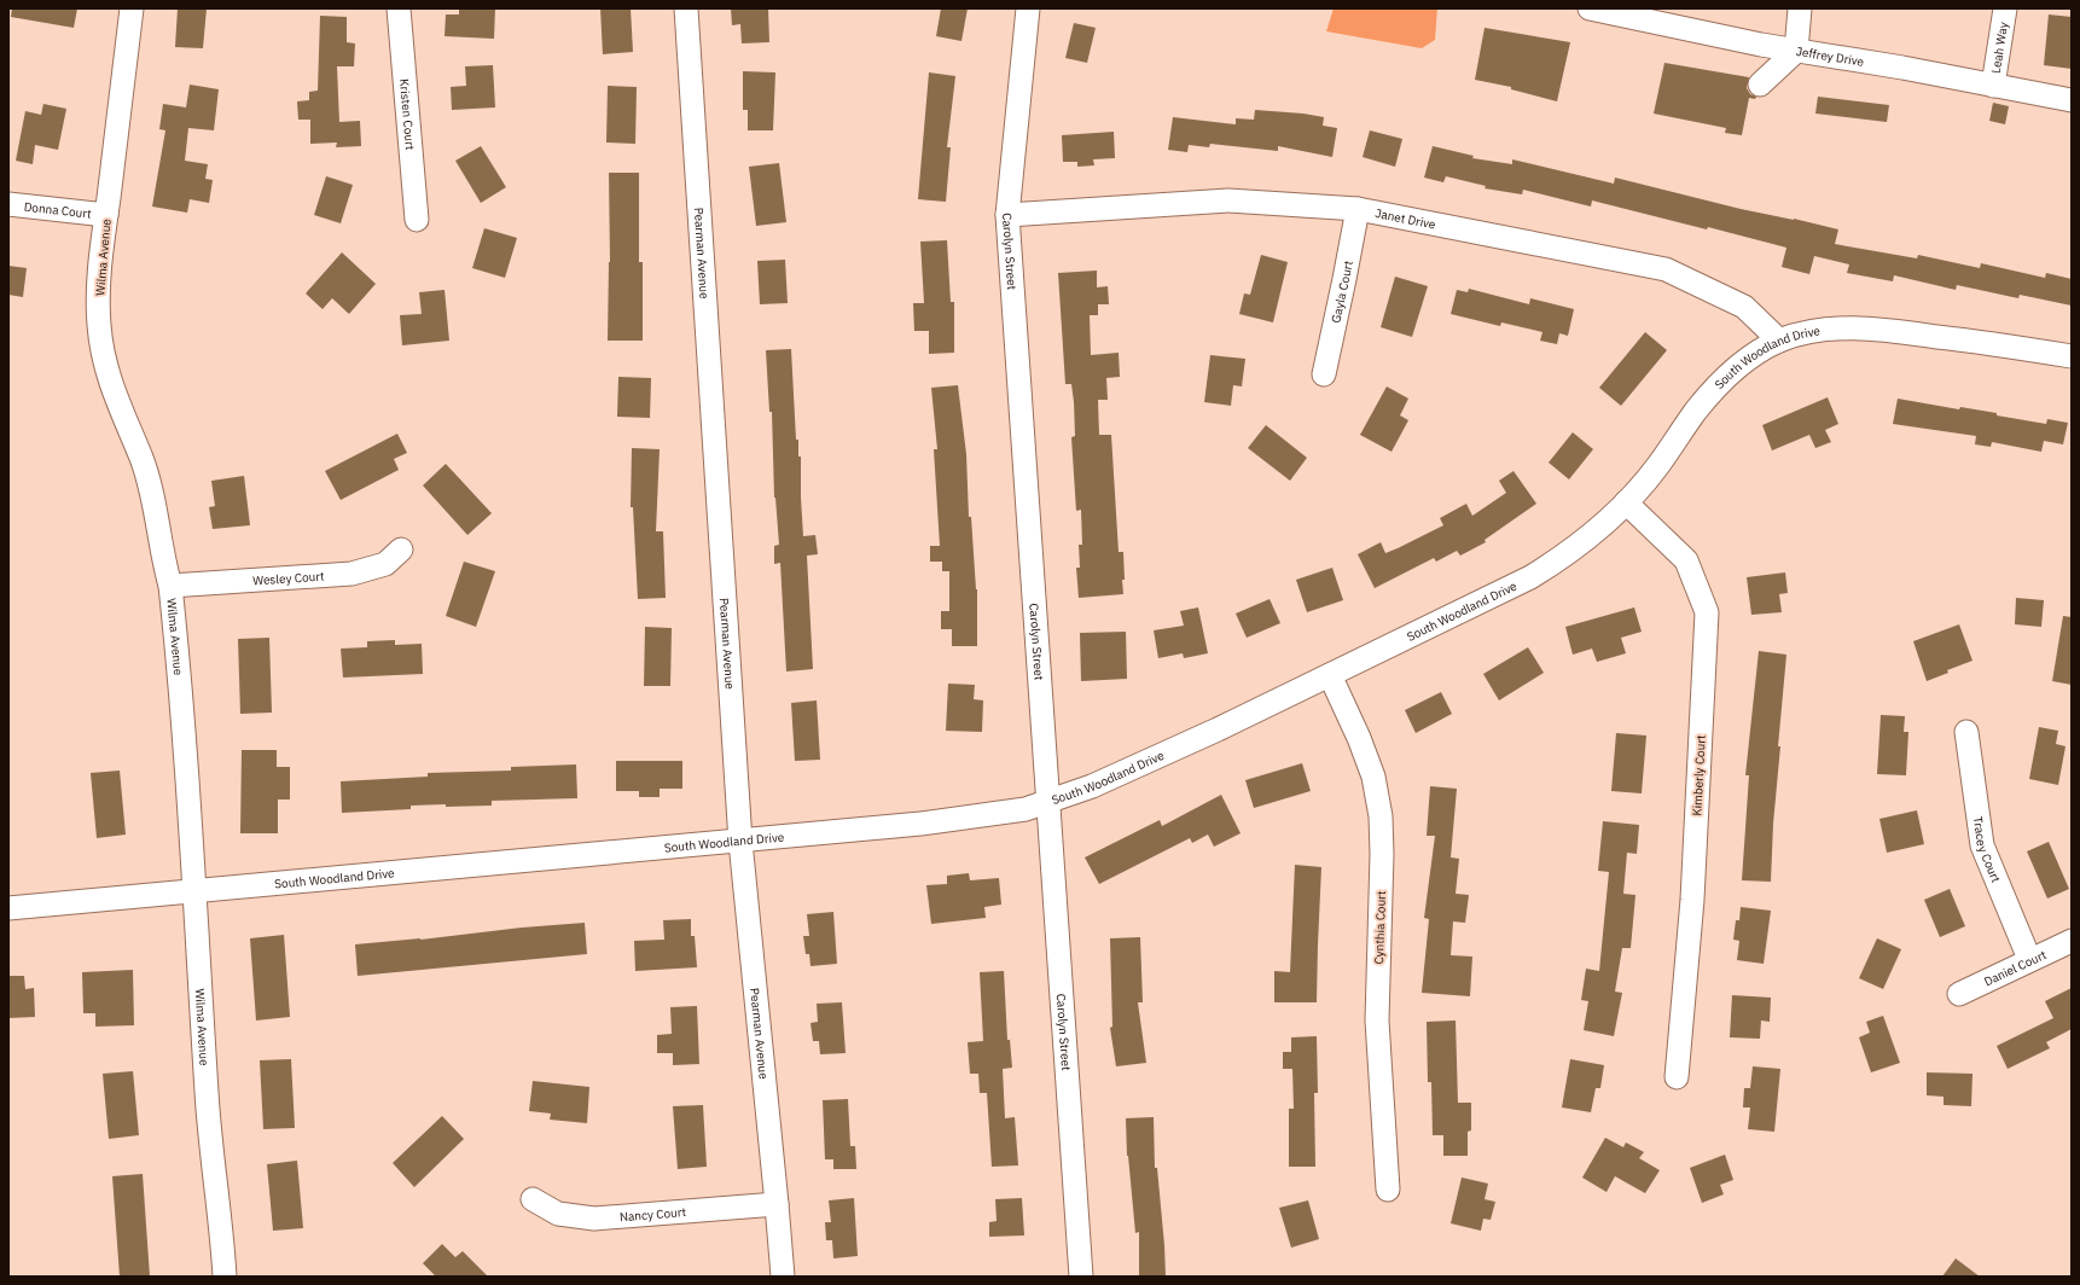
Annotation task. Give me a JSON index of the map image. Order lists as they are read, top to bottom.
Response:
{
  "streets": {
    "street": [
      "Leah Way",
      "Jeffrey Drive",
      "Kristen Court",
      "Donna Court",
      "Janet Drive",
      "Pearman Avenue",
      "Carolyn Street",
      "Wilma Avenue",
      "Gayla Court",
      "South Woodland Drive",
      "Wesley Court",
      "Kimberly Court",
      "Tracey Court",
      "Cynthia Court",
      "Daniel Court",
      "Nancy Court"
    ]
  },
  "crossings": [
    ["Leah Way", "Jeffrey Drive"],
    ["Donna Court", "Wilma Avenue"],
    ["Janet Drive", "Carolyn Street"],
    ["Janet Drive", "Gayla Court"],
    ["Janet Drive", "South Woodland Drive"],
    ["Pearman Avenue", "South Woodland Drive"],
    ["Pearman Avenue", "Nancy Court"],
    ["Carolyn Street", "South Woodland Drive"],
    ["Wilma Avenue", "South Woodland Drive"],
    ["Wilma Avenue", "Wesley Court"],
    ["South Woodland Drive", "Kimberly Court"],
    ["South Woodland Drive", "Cynthia Court"],
    ["Tracey Court", "Daniel Court"]
  ]
}
